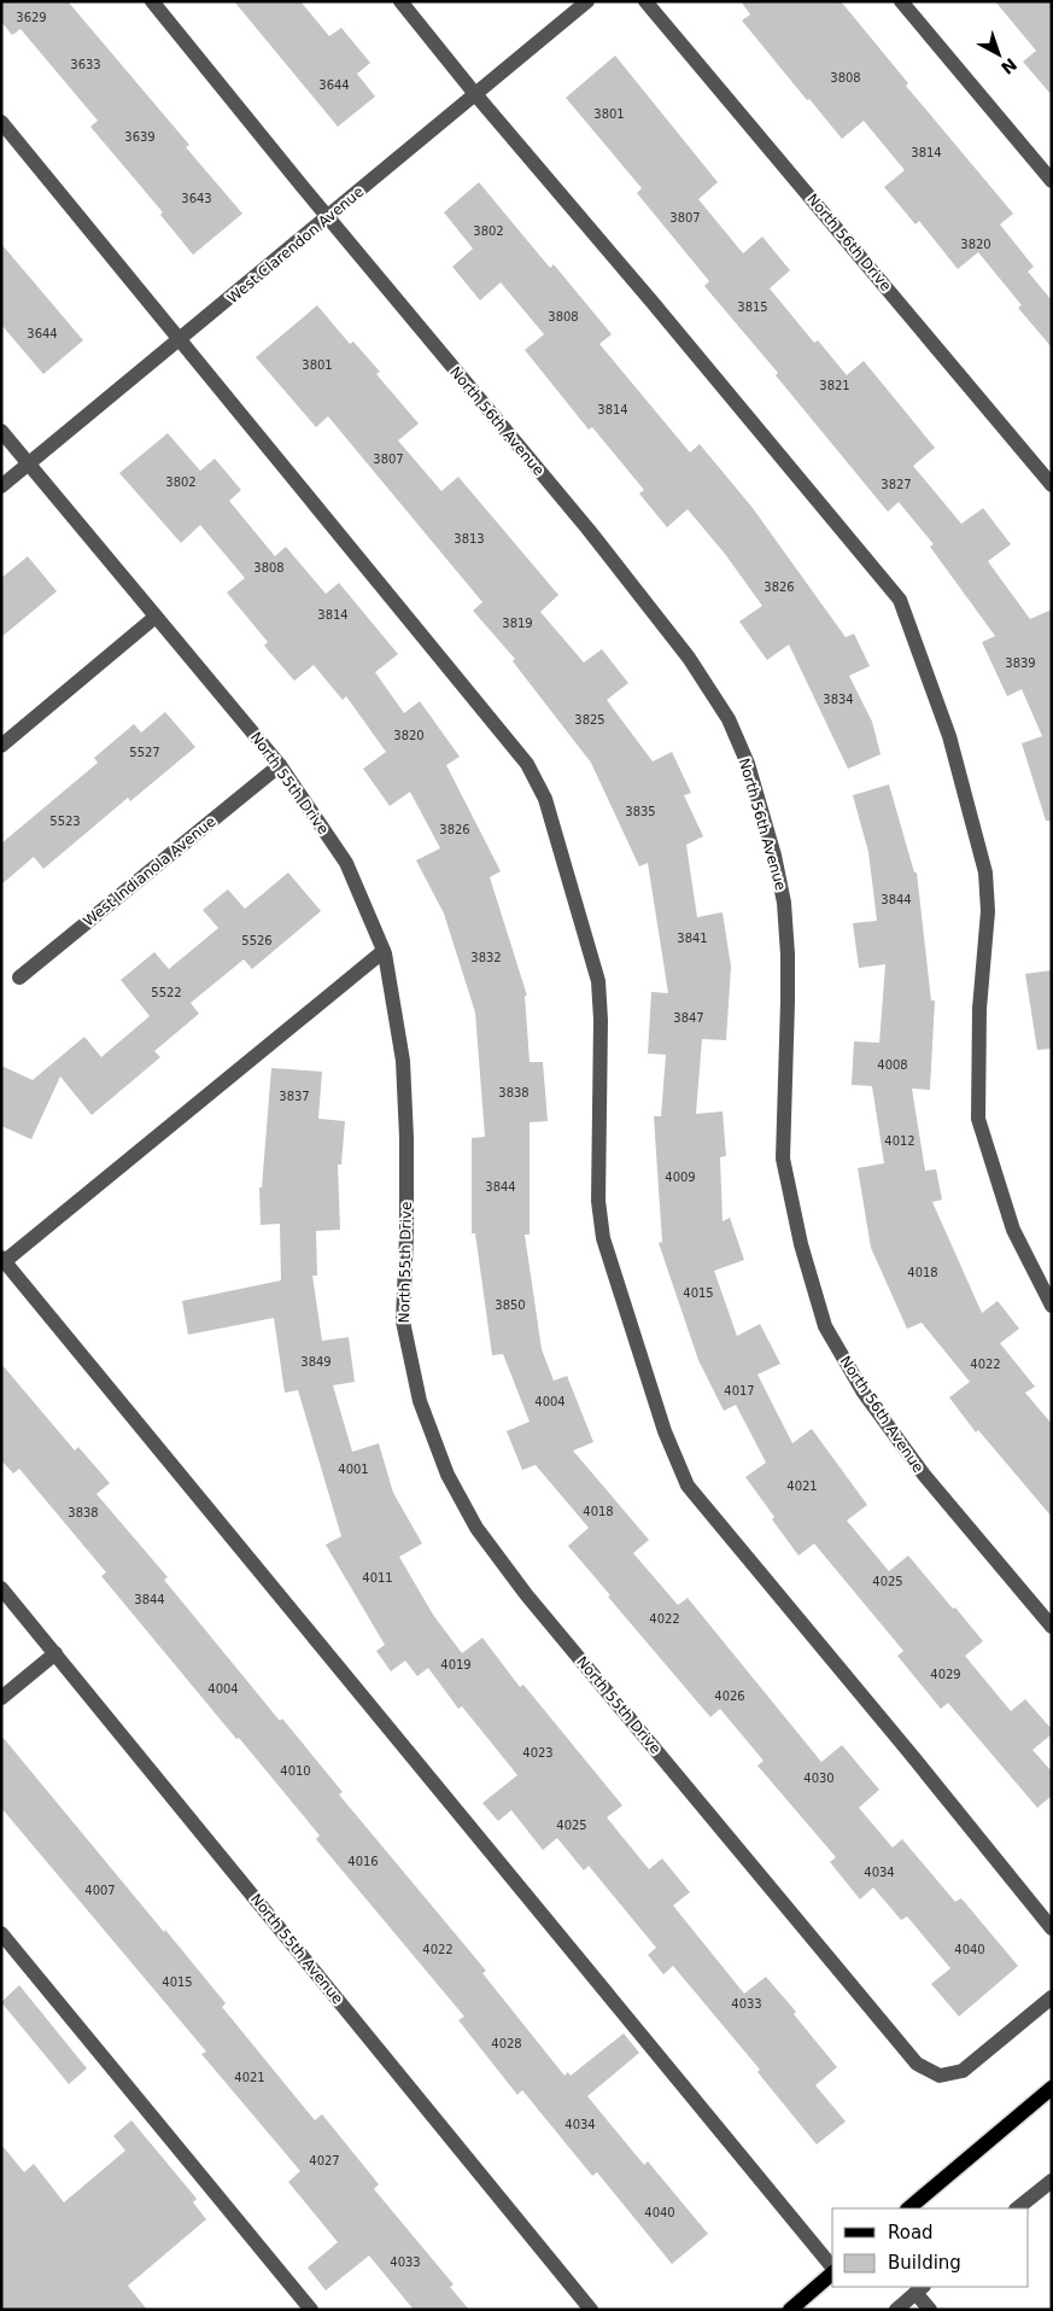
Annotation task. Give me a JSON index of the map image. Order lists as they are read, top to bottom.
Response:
{
  "streets": {
    "street": [
      "North 56th Drive",
      "West Clarendon Avenue",
      "North 56th Avenue",
      "North 55th Drive",
      "West Indianola Avenue",
      "North 55th Avenue"
    ]
  },
  "crossings": [
    ["West Clarendon Avenue", "North 56th Avenue"],
    ["West Clarendon Avenue", "North 55th Drive"],
    ["North 55th Drive", "West Indianola Avenue"]
  ],
  "house_numbers": [
    "3629",
    "3633",
    "3808",
    "3644",
    "3801",
    "3639",
    "3814",
    "3643",
    "3807",
    "3802",
    "3820",
    "3815",
    "3808",
    "3644",
    "3801",
    "3821",
    "3814",
    "3807",
    "3802",
    "3827",
    "3813",
    "3808",
    "3826",
    "3814",
    "3819",
    "3839",
    "3834",
    "3825",
    "3820",
    "5527",
    "3835",
    "5523",
    "3826",
    "3844",
    "3841",
    "5526",
    "3832",
    "5522",
    "3847",
    "4008",
    "3838",
    "3837",
    "4012",
    "4009",
    "3844",
    "4018",
    "4015",
    "3850",
    "3849",
    "4022",
    "4017",
    "4004",
    "4001",
    "4021",
    "4018",
    "3838",
    "4011",
    "4025",
    "3844",
    "4022",
    "4019",
    "4029",
    "4004",
    "4026",
    "4023",
    "4010",
    "4030",
    "4025",
    "4016",
    "4034",
    "4007",
    "4022",
    "4040",
    "4015",
    "4033",
    "4028",
    "4021",
    "4034",
    "4027",
    "4040",
    "4033"
  ],
  "legend": ["Road", "Building"],
  "north": "bottom right"
}
